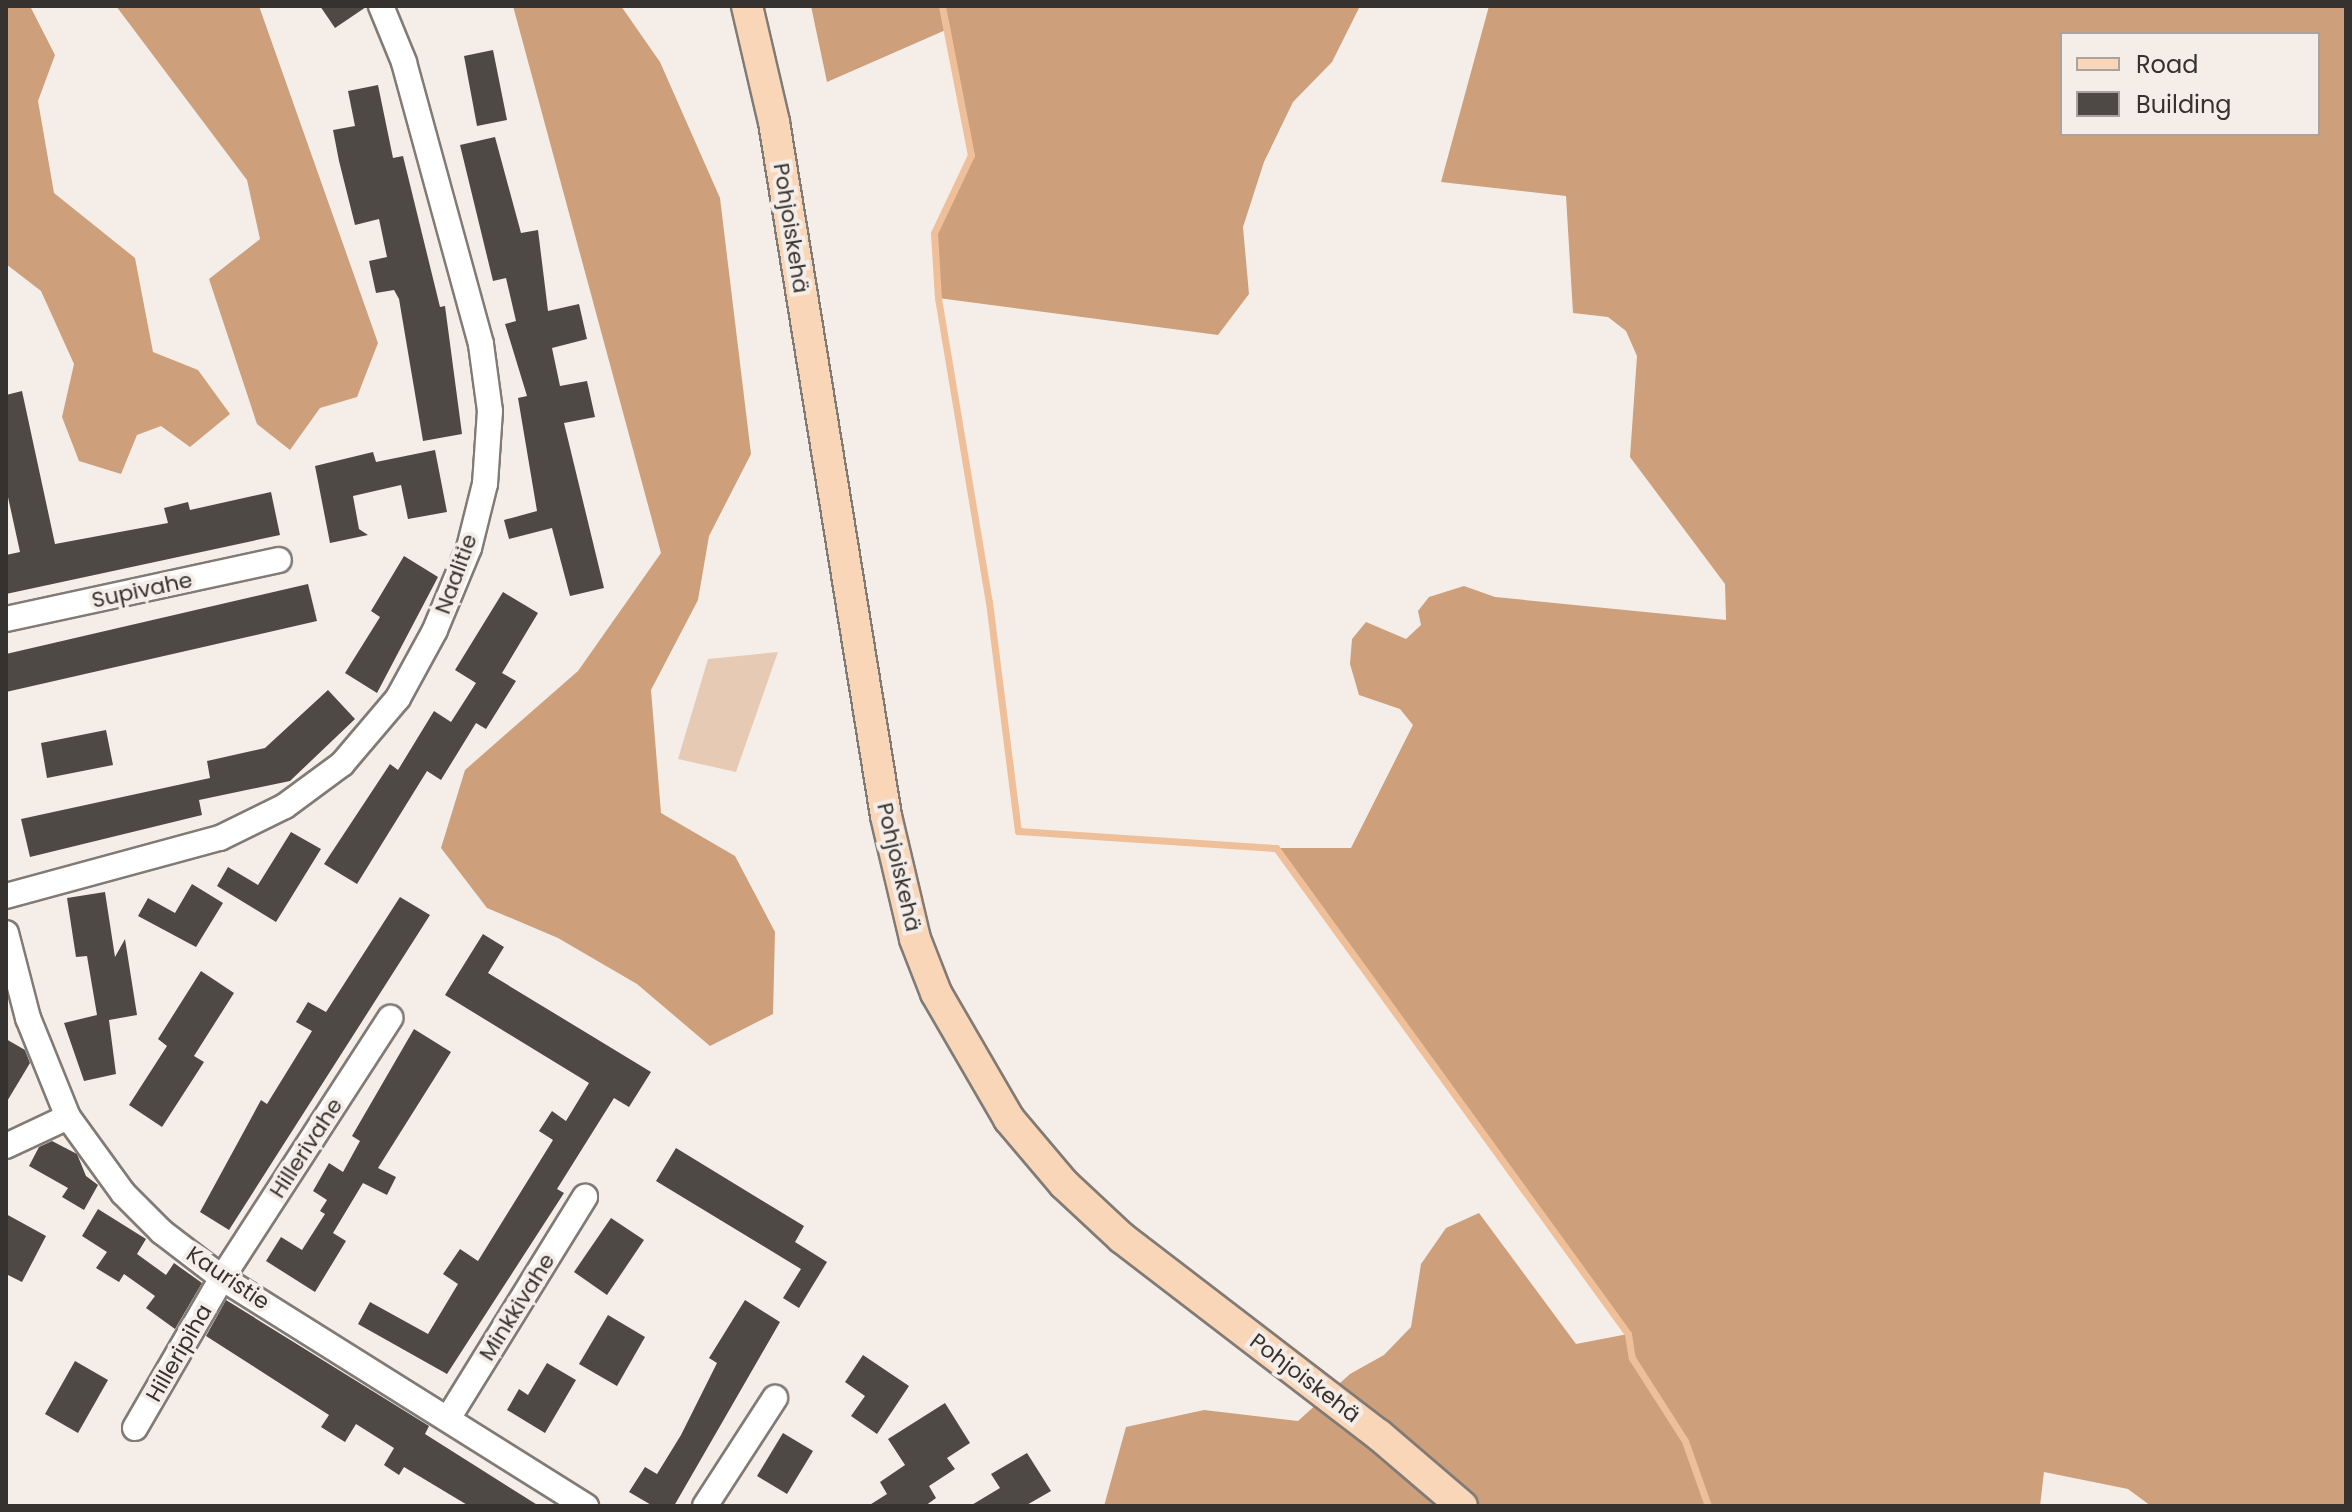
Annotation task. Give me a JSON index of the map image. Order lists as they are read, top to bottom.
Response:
{
  "streets": {
    "main road": ["Pohjoiskehä"],
    "street": [
      "Naalitie",
      "Supivahe",
      "Hillerivahe",
      "Kauristie",
      "Minkkivahe",
      "Hilleripiha"
    ]
  },
  "crossings": [
    ["Hillerivahe", "Kauristie"],
    ["Hillerivahe", "Hilleripiha"],
    ["Kauristie", "Minkkivahe"],
    ["Kauristie", "Hilleripiha"]
  ],
  "legend": ["Road", "Building"]
}
